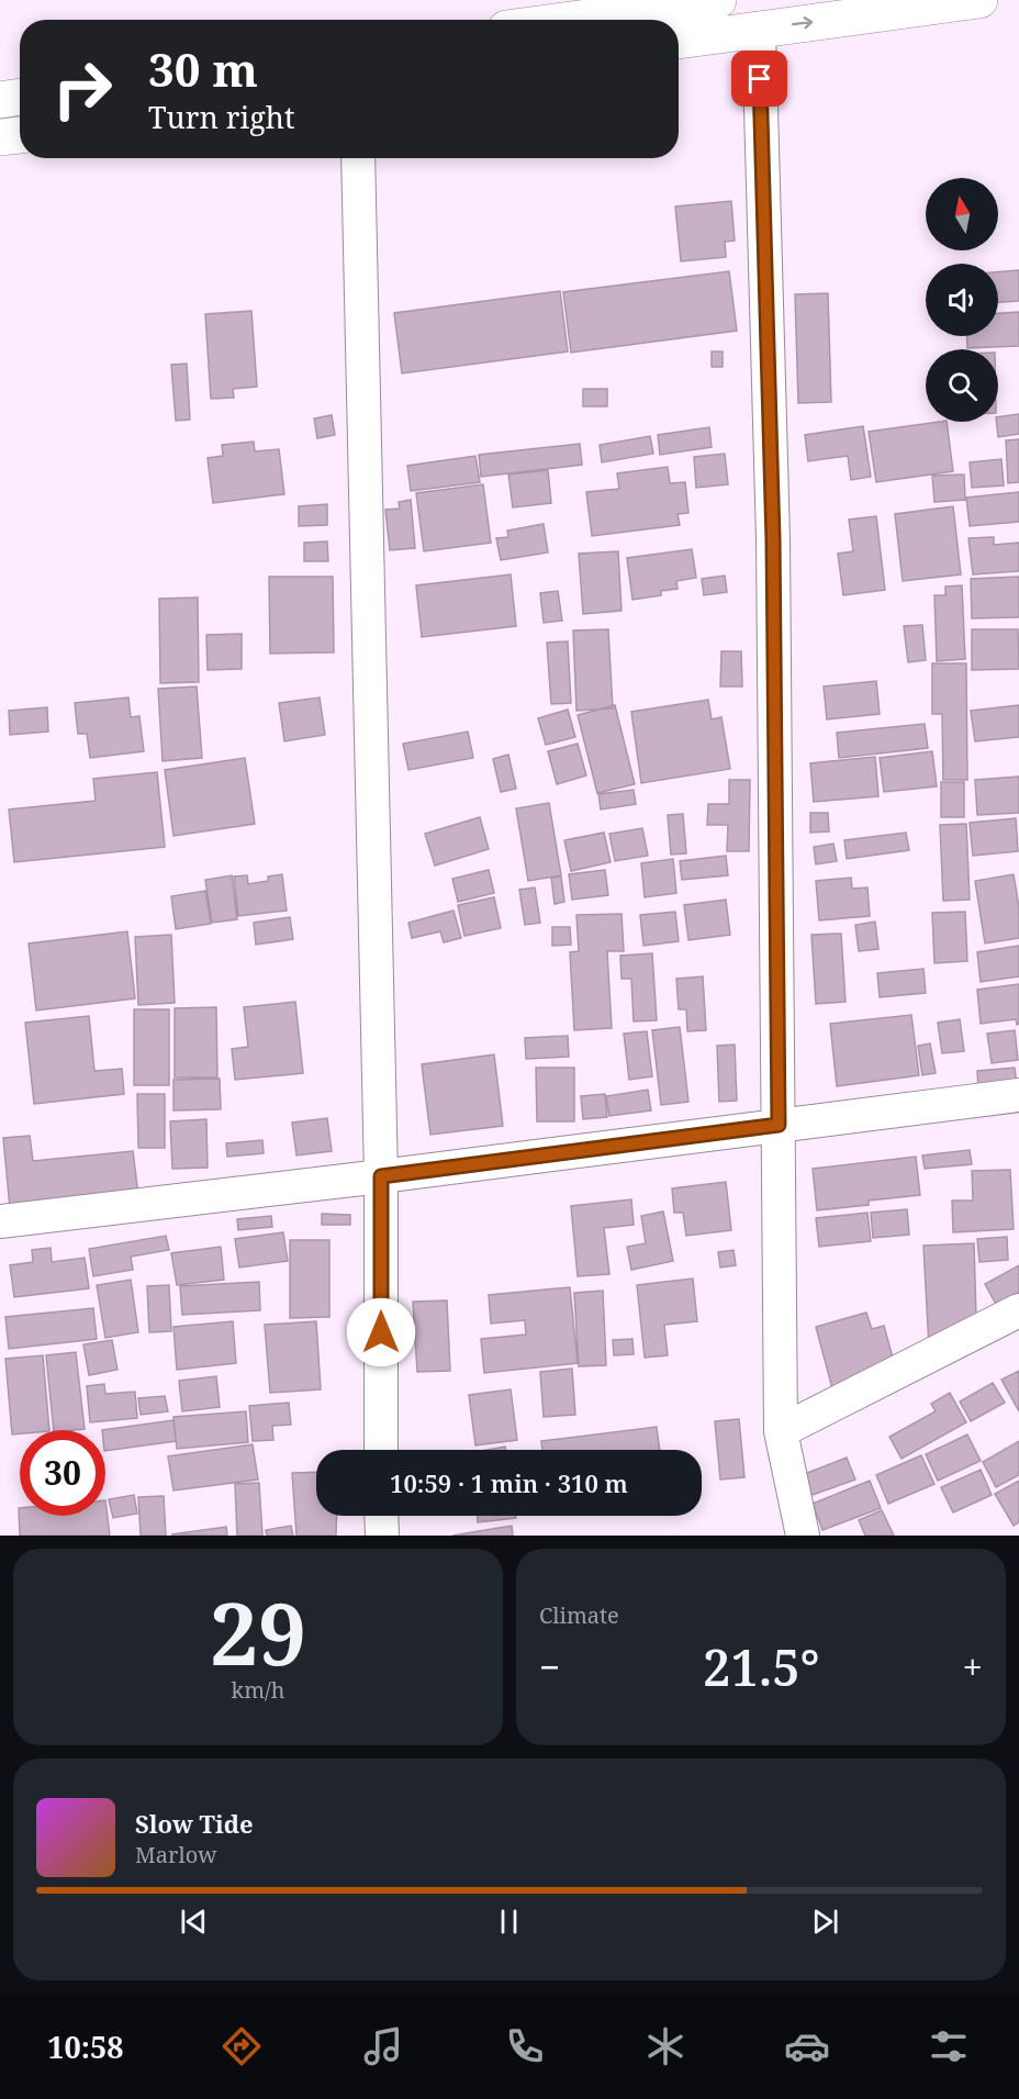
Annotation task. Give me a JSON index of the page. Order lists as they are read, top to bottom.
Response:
{
  "north": "top",
  "page": {
    "turn": ["30 m", "Turn right"],
    "limit": "30",
    "trip": "10:59 · 1 min · 310 m",
    "tile": [
      ["29", "km/h"],
      "Climate"
    ],
    "heat": ["−", "21.5°", "+"],
    "song": ["Slow Tide", "Marlow"],
    "tabs": "10:58"
  }
}
